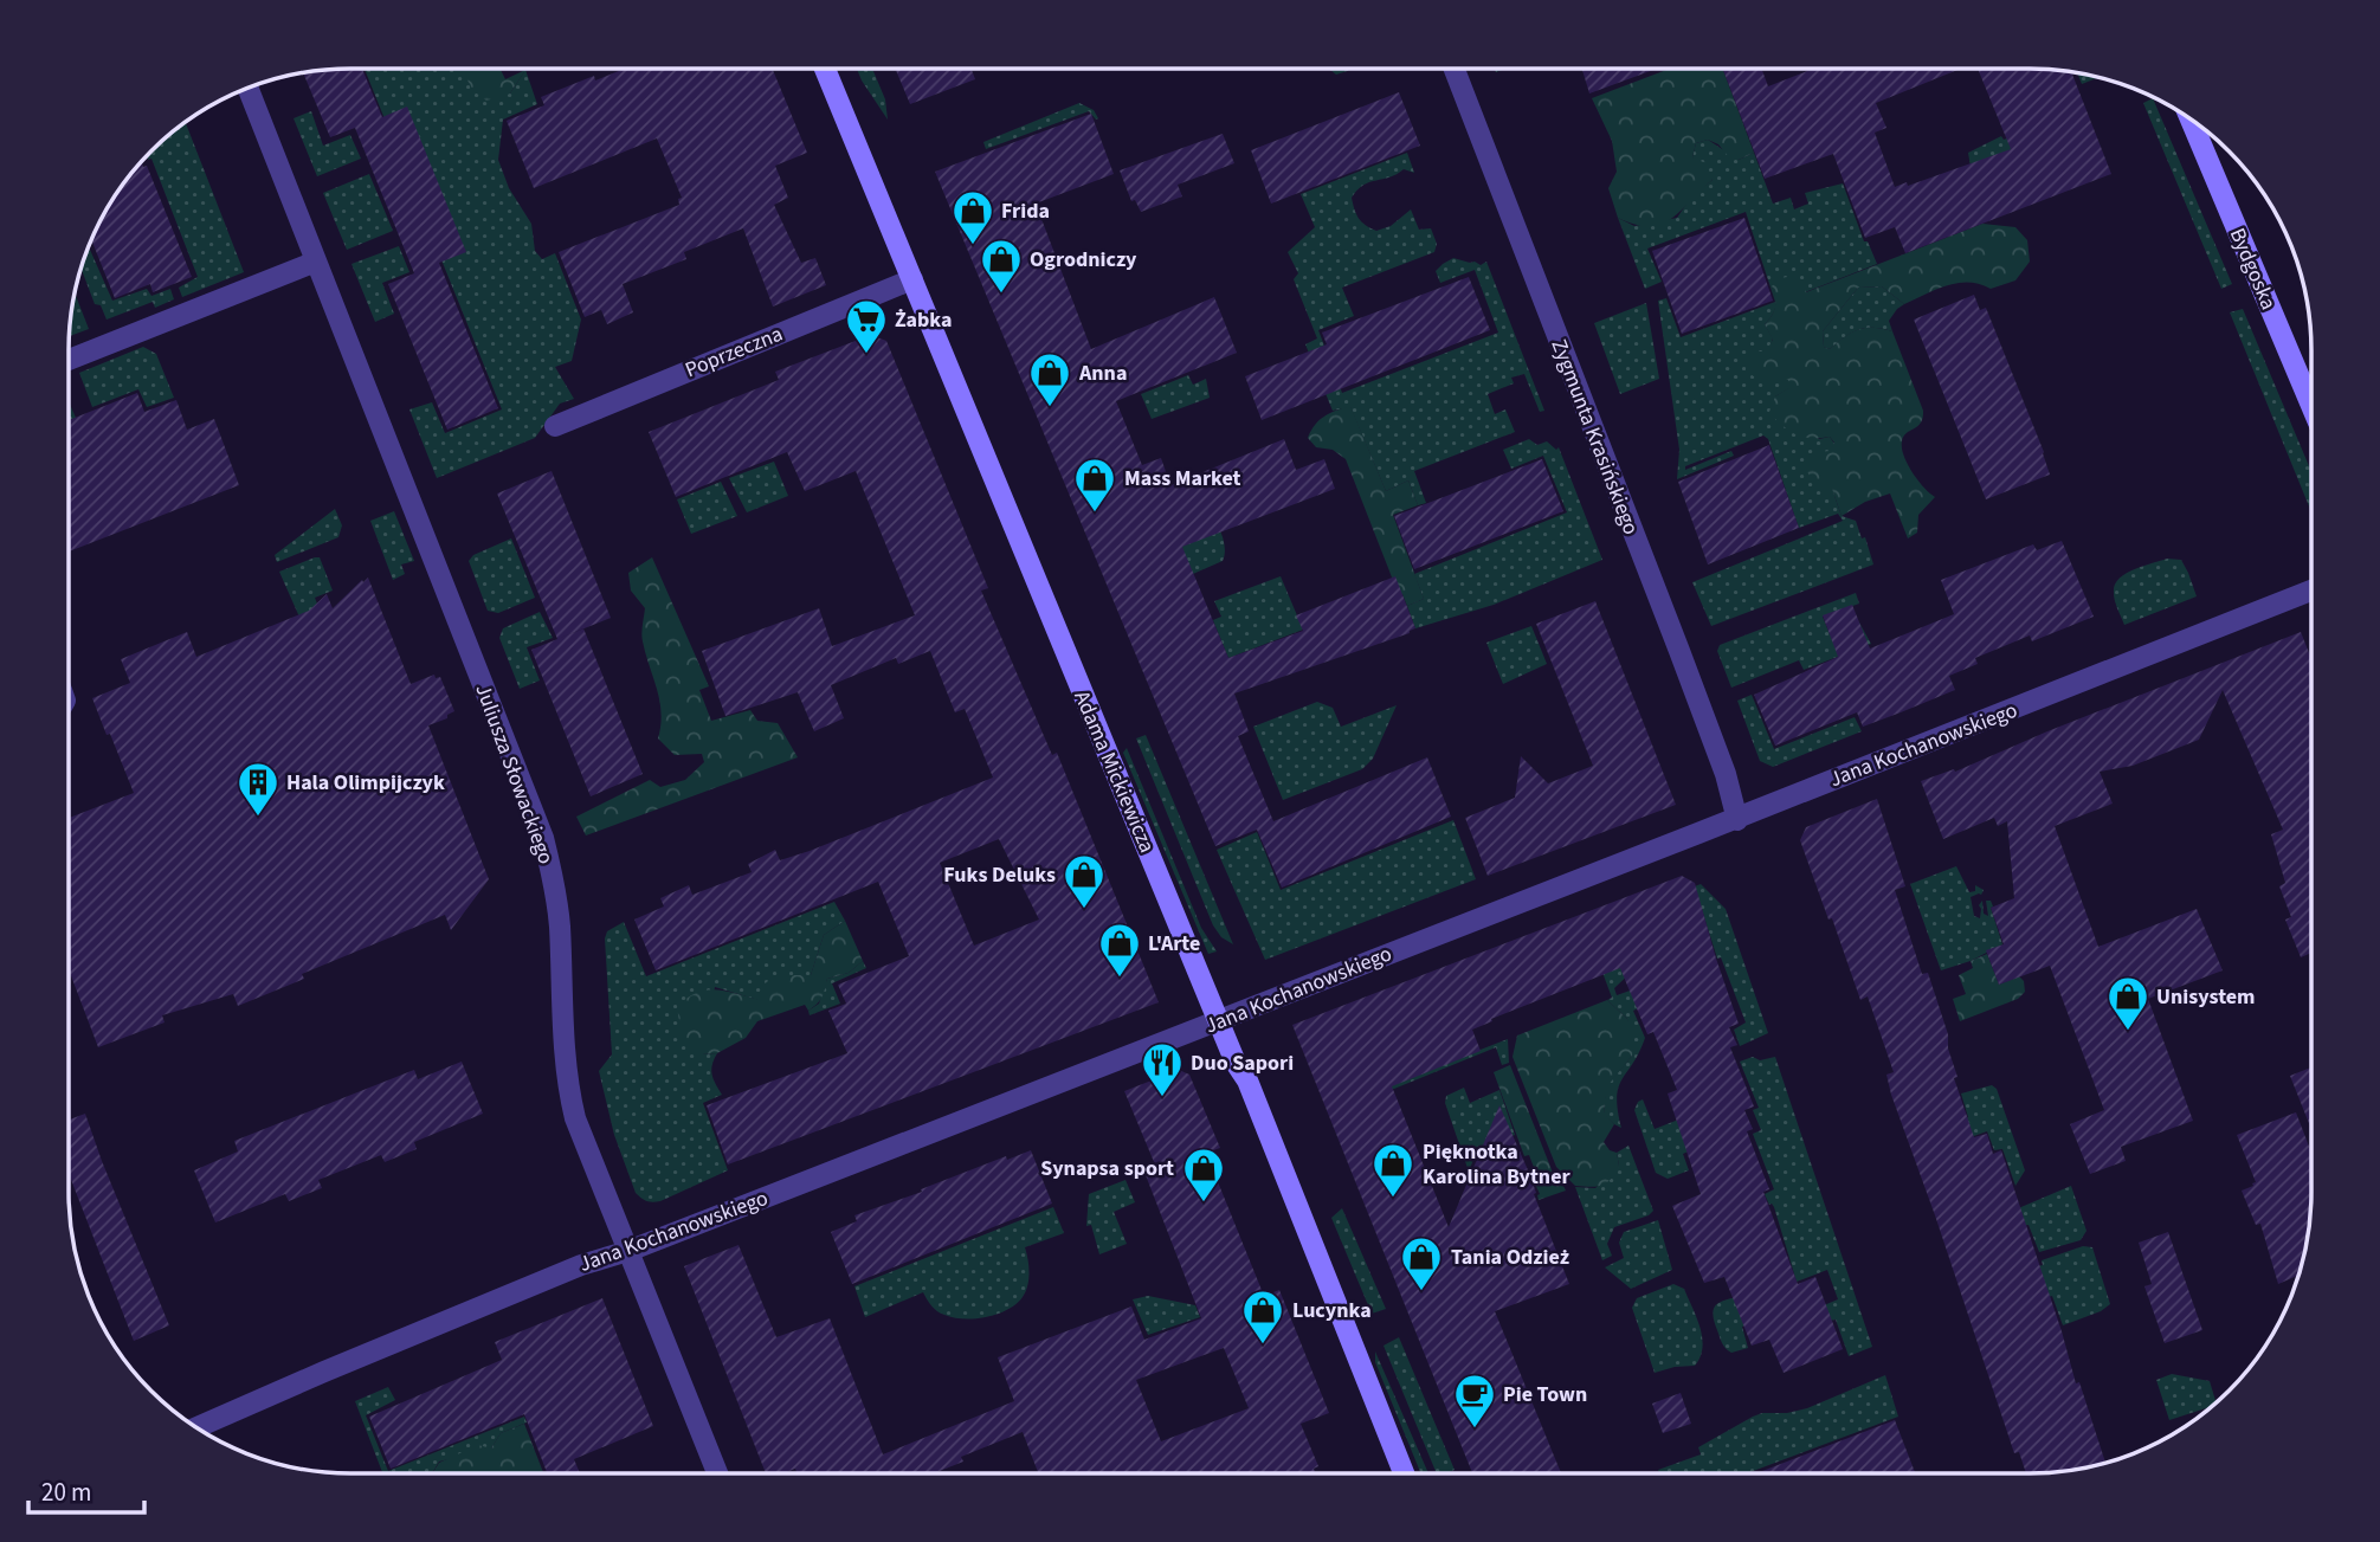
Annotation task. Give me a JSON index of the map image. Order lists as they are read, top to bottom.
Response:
{
  "streets": {
    "street": [
      "Bydgoska",
      "Poprzeczna",
      "Zygmunta Krasińskiego",
      "Jana Kochanowskiego",
      "Adama Mickiewicza",
      "Juliusza Słowackiego"
    ]
  },
  "crossings": [
    ["Poprzeczna", "Adama Mickiewicza"],
    ["Zygmunta Krasińskiego", "Jana Kochanowskiego"],
    ["Jana Kochanowskiego", "Adama Mickiewicza"],
    ["Jana Kochanowskiego", "Juliusza Słowackiego"]
  ],
  "places": {
    "shop": [
      "Frida",
      "Ogrodniczy",
      "Anna",
      "Mass Market",
      "Fuks Deluks",
      "L'Arte",
      "Unisystem",
      "Pięknotka Karolina Bytner",
      "Synapsa sport",
      "Tania Odzież",
      "Lucynka"
    ],
    "supermarket": ["Żabka"],
    "building": ["Hala Olimpijczyk"],
    "restaurant": ["Duo Sapori"],
    "cafe": ["Pie Town"]
  },
  "scale_bar": "20 m"
}
